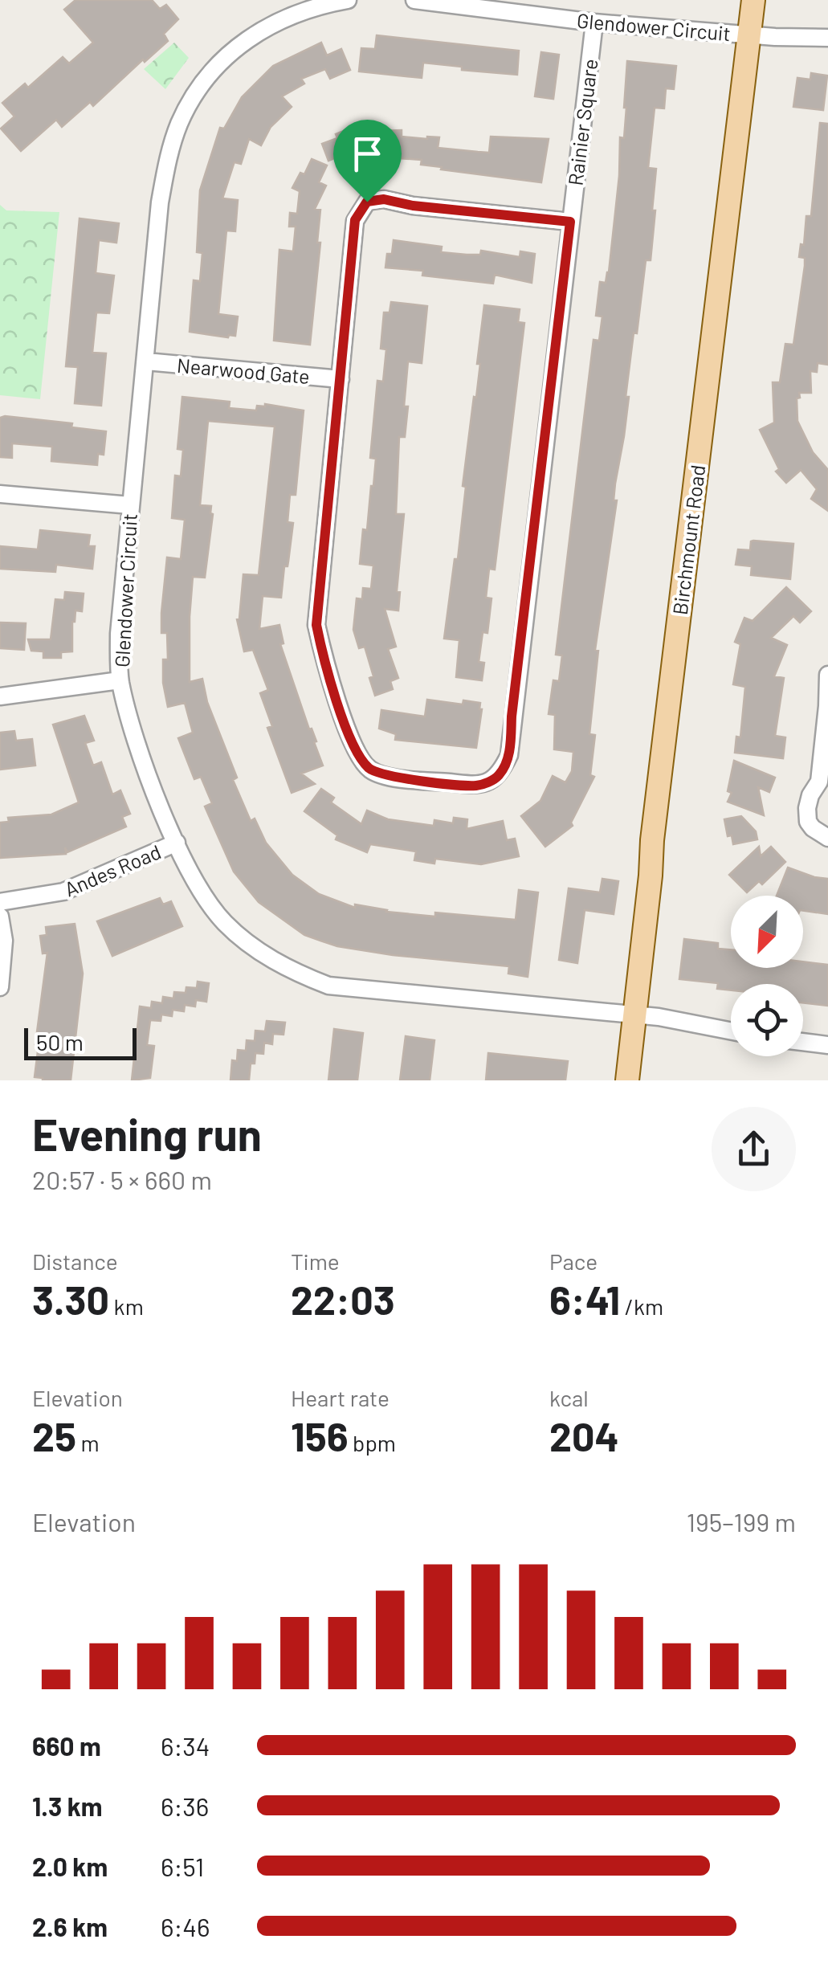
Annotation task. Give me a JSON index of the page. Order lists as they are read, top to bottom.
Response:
{
  "streets": {
    "main road": ["Birchmount Road"],
    "street": [
      "Glendower Circuit",
      "Rainier Square",
      "Nearwood Gate",
      "Andes Road"
    ]
  },
  "crossings": [
    ["Glendower Circuit", "Rainier Square"],
    ["Glendower Circuit", "Nearwood Gate"],
    ["Glendower Circuit", "Birchmount Road"],
    ["Glendower Circuit", "Andes Road"],
    ["Rainier Square", "Nearwood Gate"]
  ],
  "scale_bar": "50 m",
  "north": "bottom left",
  "page": {
    "scale": "50 m",
    "heading": ["Evening run", "20:57 · 5 × 660 m"],
    "stats": [
      ["Distance", "3.30 km"],
      ["Time", "22:03"],
      ["Pace", "6:41 /km"],
      ["Elevation", "25 m"],
      ["Heart rate", "156 bpm"],
      ["kcal", "204"]
    ],
    "chart": ["Elevation", "195–199 m"],
    "list": [
      {
        "name": "660 m",
        "note": "6:34"
      },
      {
        "name": "1.3 km",
        "note": "6:36"
      },
      {
        "name": "2.0 km",
        "note": "6:51"
      },
      {
        "name": "2.6 km",
        "note": "6:46"
      }
    ]
  }
}
